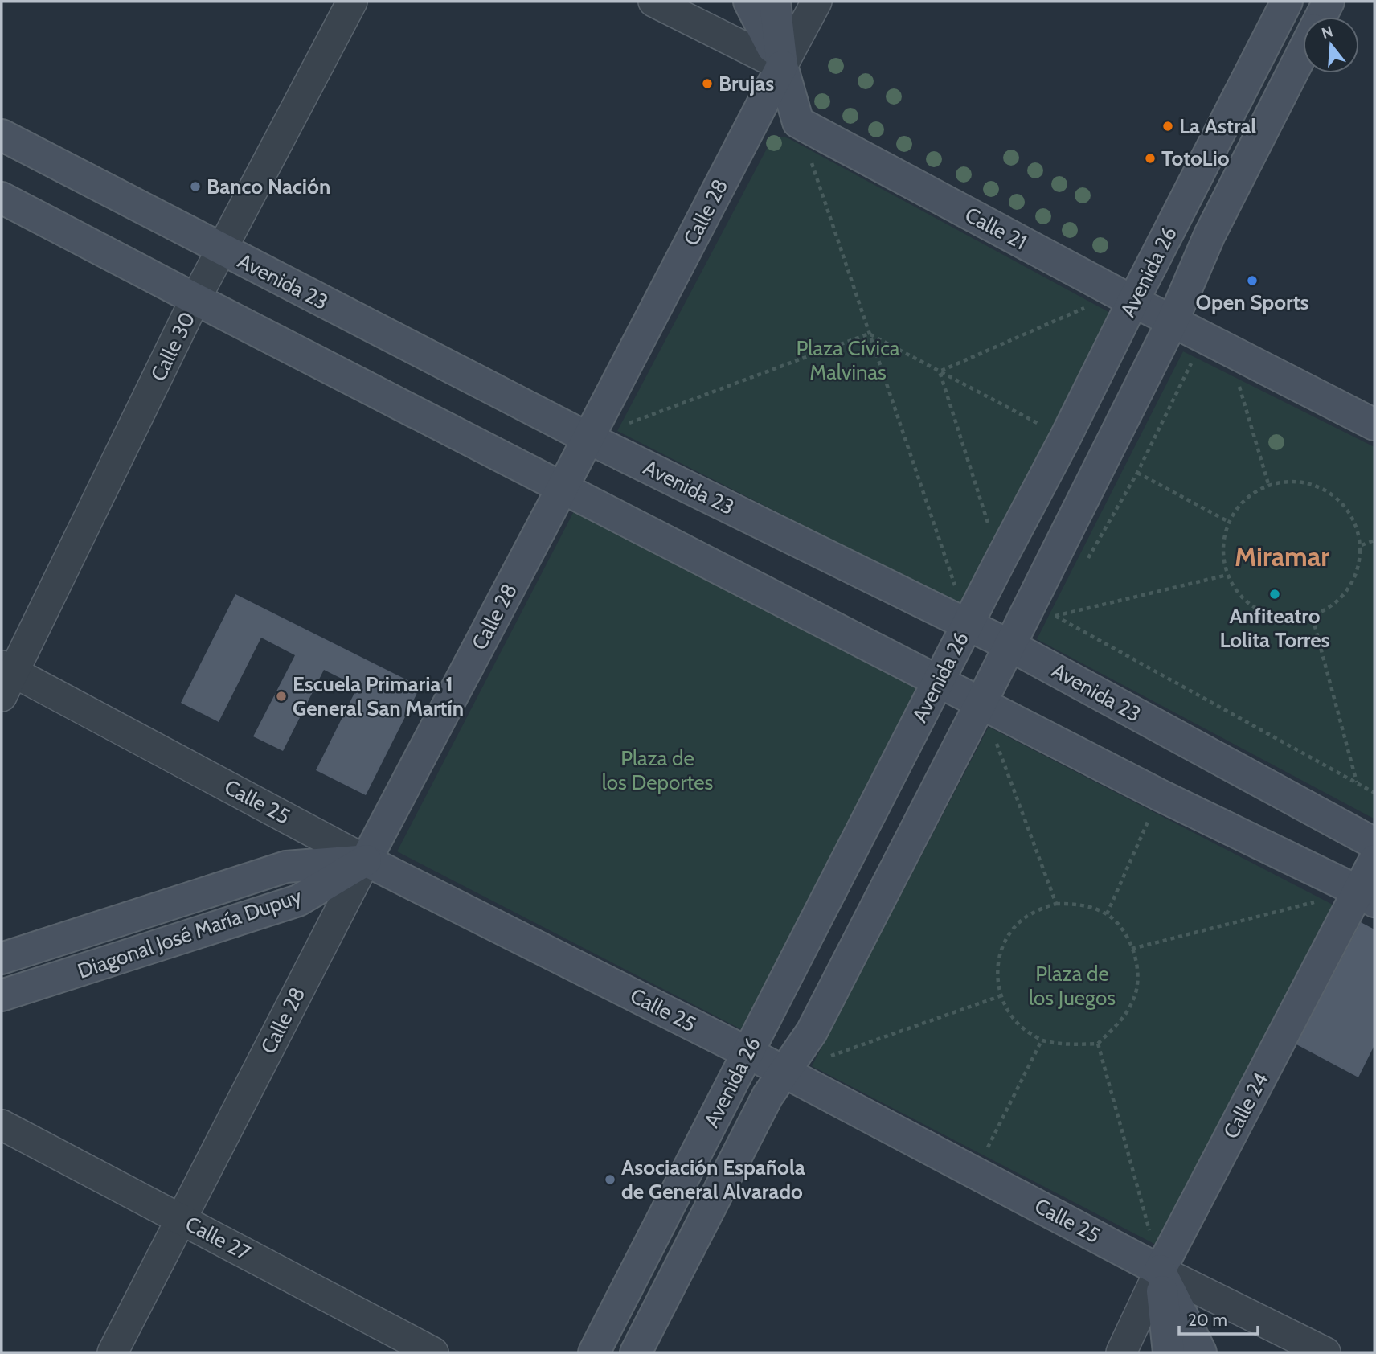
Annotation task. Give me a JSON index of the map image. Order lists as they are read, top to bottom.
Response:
{
  "streets": {
    "main road": [
      "Calle 28",
      "Calle 21",
      "Avenida 26",
      "Avenida 23",
      "Calle 25",
      "Diagonal José María Dupuy",
      "Calle 24"
    ],
    "street": ["Calle 30", "Calle 27"]
  },
  "crossings": [
    ["Calle 28", "Avenida 23"],
    ["Calle 28", "Calle 25"],
    ["Calle 28", "Diagonal José María Dupuy"],
    ["Calle 28", "Calle 27"],
    ["Calle 21", "Avenida 26"],
    ["Avenida 26", "Avenida 23"],
    ["Avenida 26", "Calle 25"],
    ["Avenida 23", "Calle 30"],
    ["Calle 30", "Calle 25"],
    ["Calle 25", "Diagonal José María Dupuy"],
    ["Calle 25", "Calle 24"]
  ],
  "districts": ["Miramar"],
  "parks": ["Plaza Cívica Malvinas", "Plaza de los Deportes", "Plaza de los Juegos"],
  "places": [
    "Brujas",
    "La Astral",
    "TotoLio",
    "Banco Nación",
    "Open Sports",
    "Anfiteatro Lolita Torres",
    "Escuela Primaria 1 General San Martín",
    "Asociación Española de General Alvarado"
  ],
  "scale_bar": "20 m",
  "north": "top"
}
